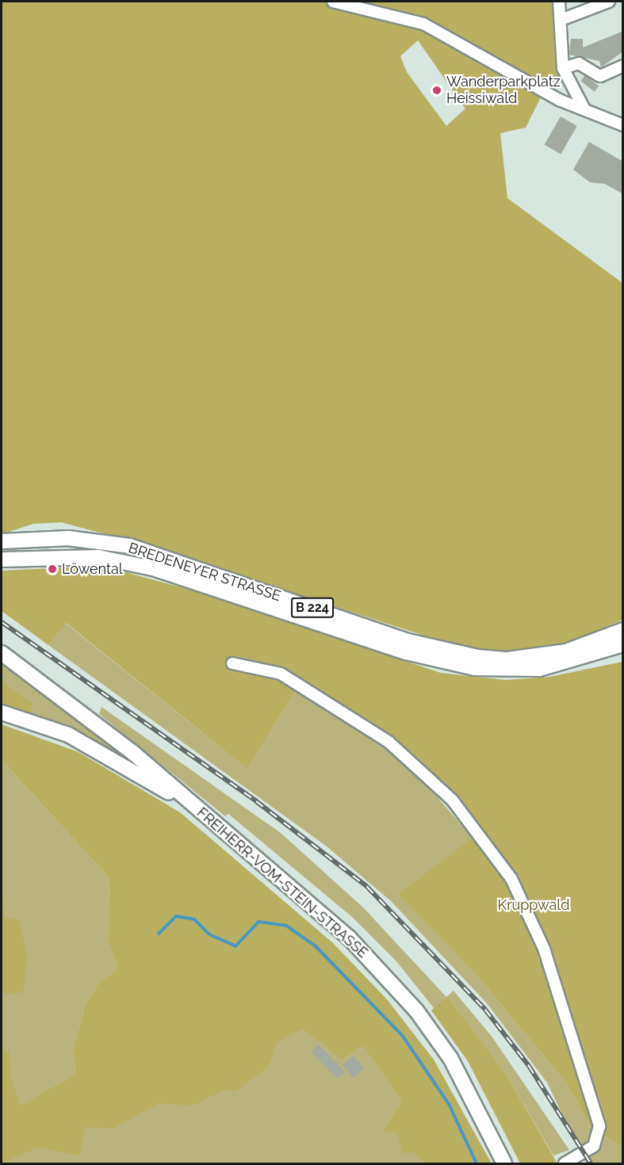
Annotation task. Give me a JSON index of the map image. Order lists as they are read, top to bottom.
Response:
{
  "streets": {
    "main road": ["BREDENEYER STRASSE", "B 224", "FREIHERR-VOM-STEIN-STRASSE"]
  },
  "parks": ["Kruppwald"],
  "places": ["Wanderparkplatz Heissiwald", "Löwental"]
}
